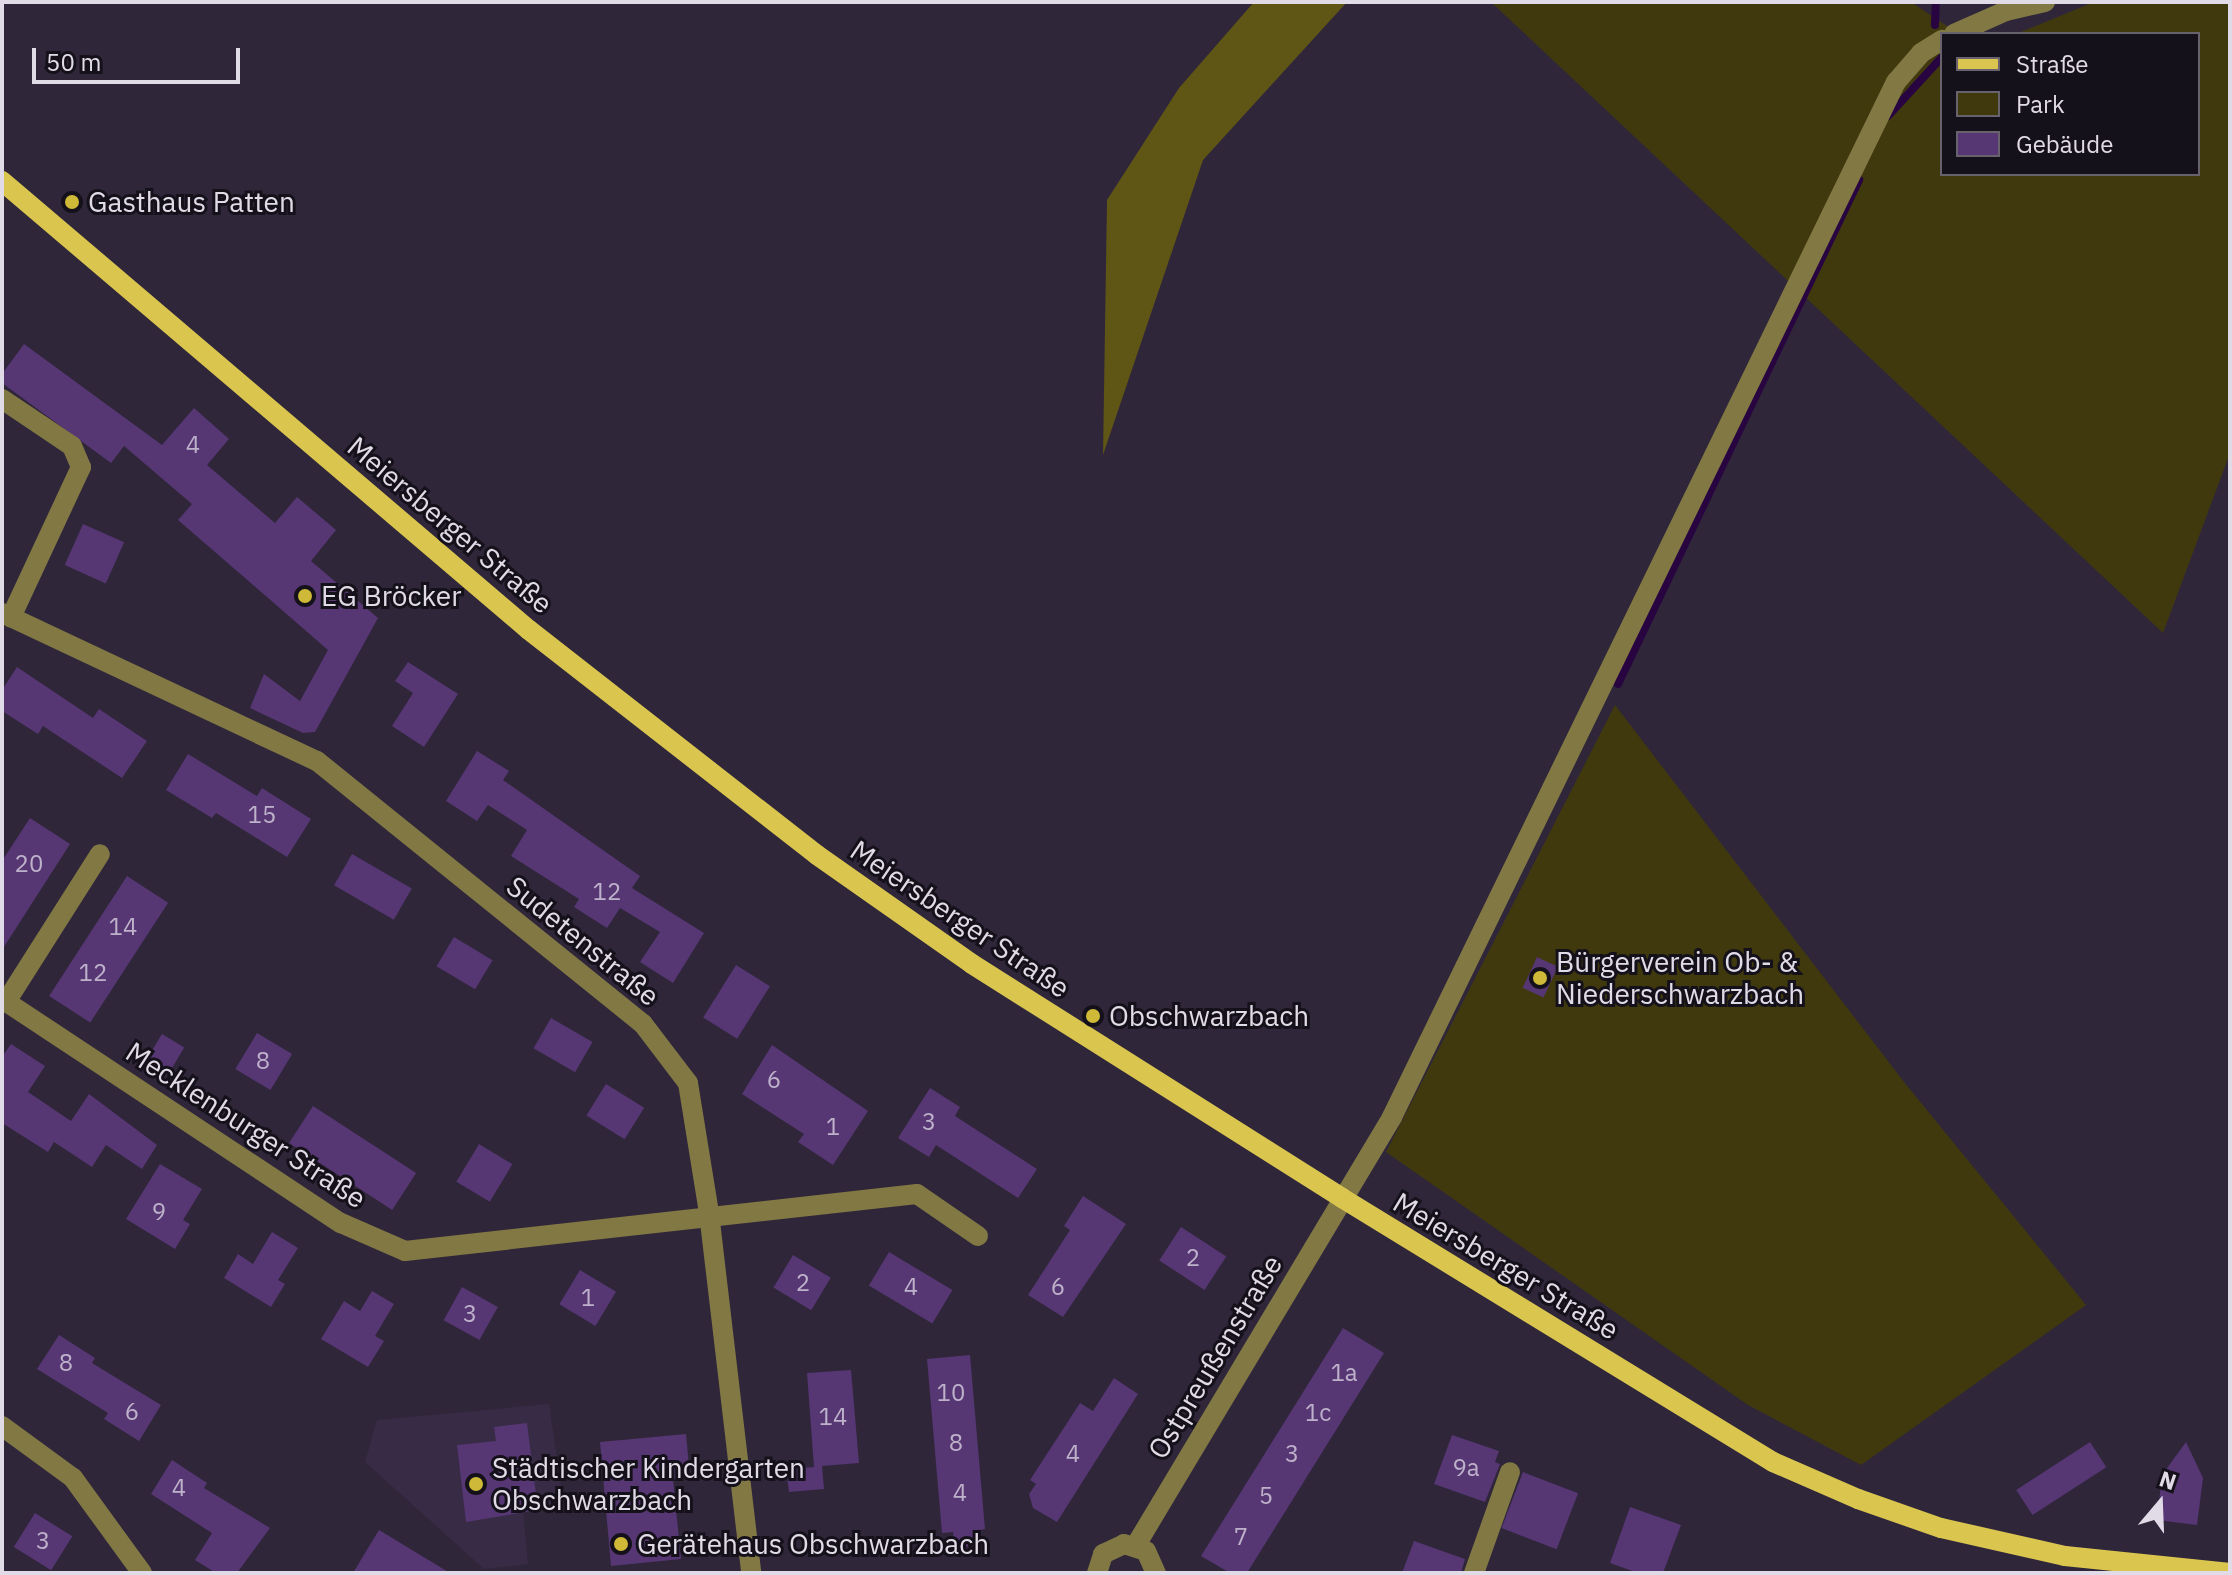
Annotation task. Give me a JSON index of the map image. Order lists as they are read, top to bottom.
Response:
{
  "streets": {
    "main road": ["Meiersberger Straße"],
    "street": ["Sudetenstraße", "Mecklenburger Straße", "Ostpreußenstraße"]
  },
  "crossings": [
    ["Meiersberger Straße", "Ostpreußenstraße"],
    ["Sudetenstraße", "Mecklenburger Straße"]
  ],
  "places": [
    "Gasthaus Patten",
    "EG Bröcker",
    "Bürgerverein Ob- & Niederschwarzbach",
    "Obschwarzbach",
    "Städtischer Kindergarten Obschwarzbach",
    "Gerätehaus Obschwarzbach"
  ],
  "house_numbers": [
    "4",
    "15",
    "20",
    "12",
    "14",
    "12",
    "8",
    "6",
    "3",
    "1",
    "9",
    "2",
    "2",
    "4",
    "6",
    "1",
    "3",
    "8",
    "1a",
    "10",
    "6",
    "1c",
    "14",
    "8",
    "4",
    "3",
    "9a",
    "4",
    "4",
    "5",
    "7",
    "3"
  ],
  "legend": ["Straße", "Park", "Gebäude"],
  "scale_bar": "50 m",
  "north": "top"
}
